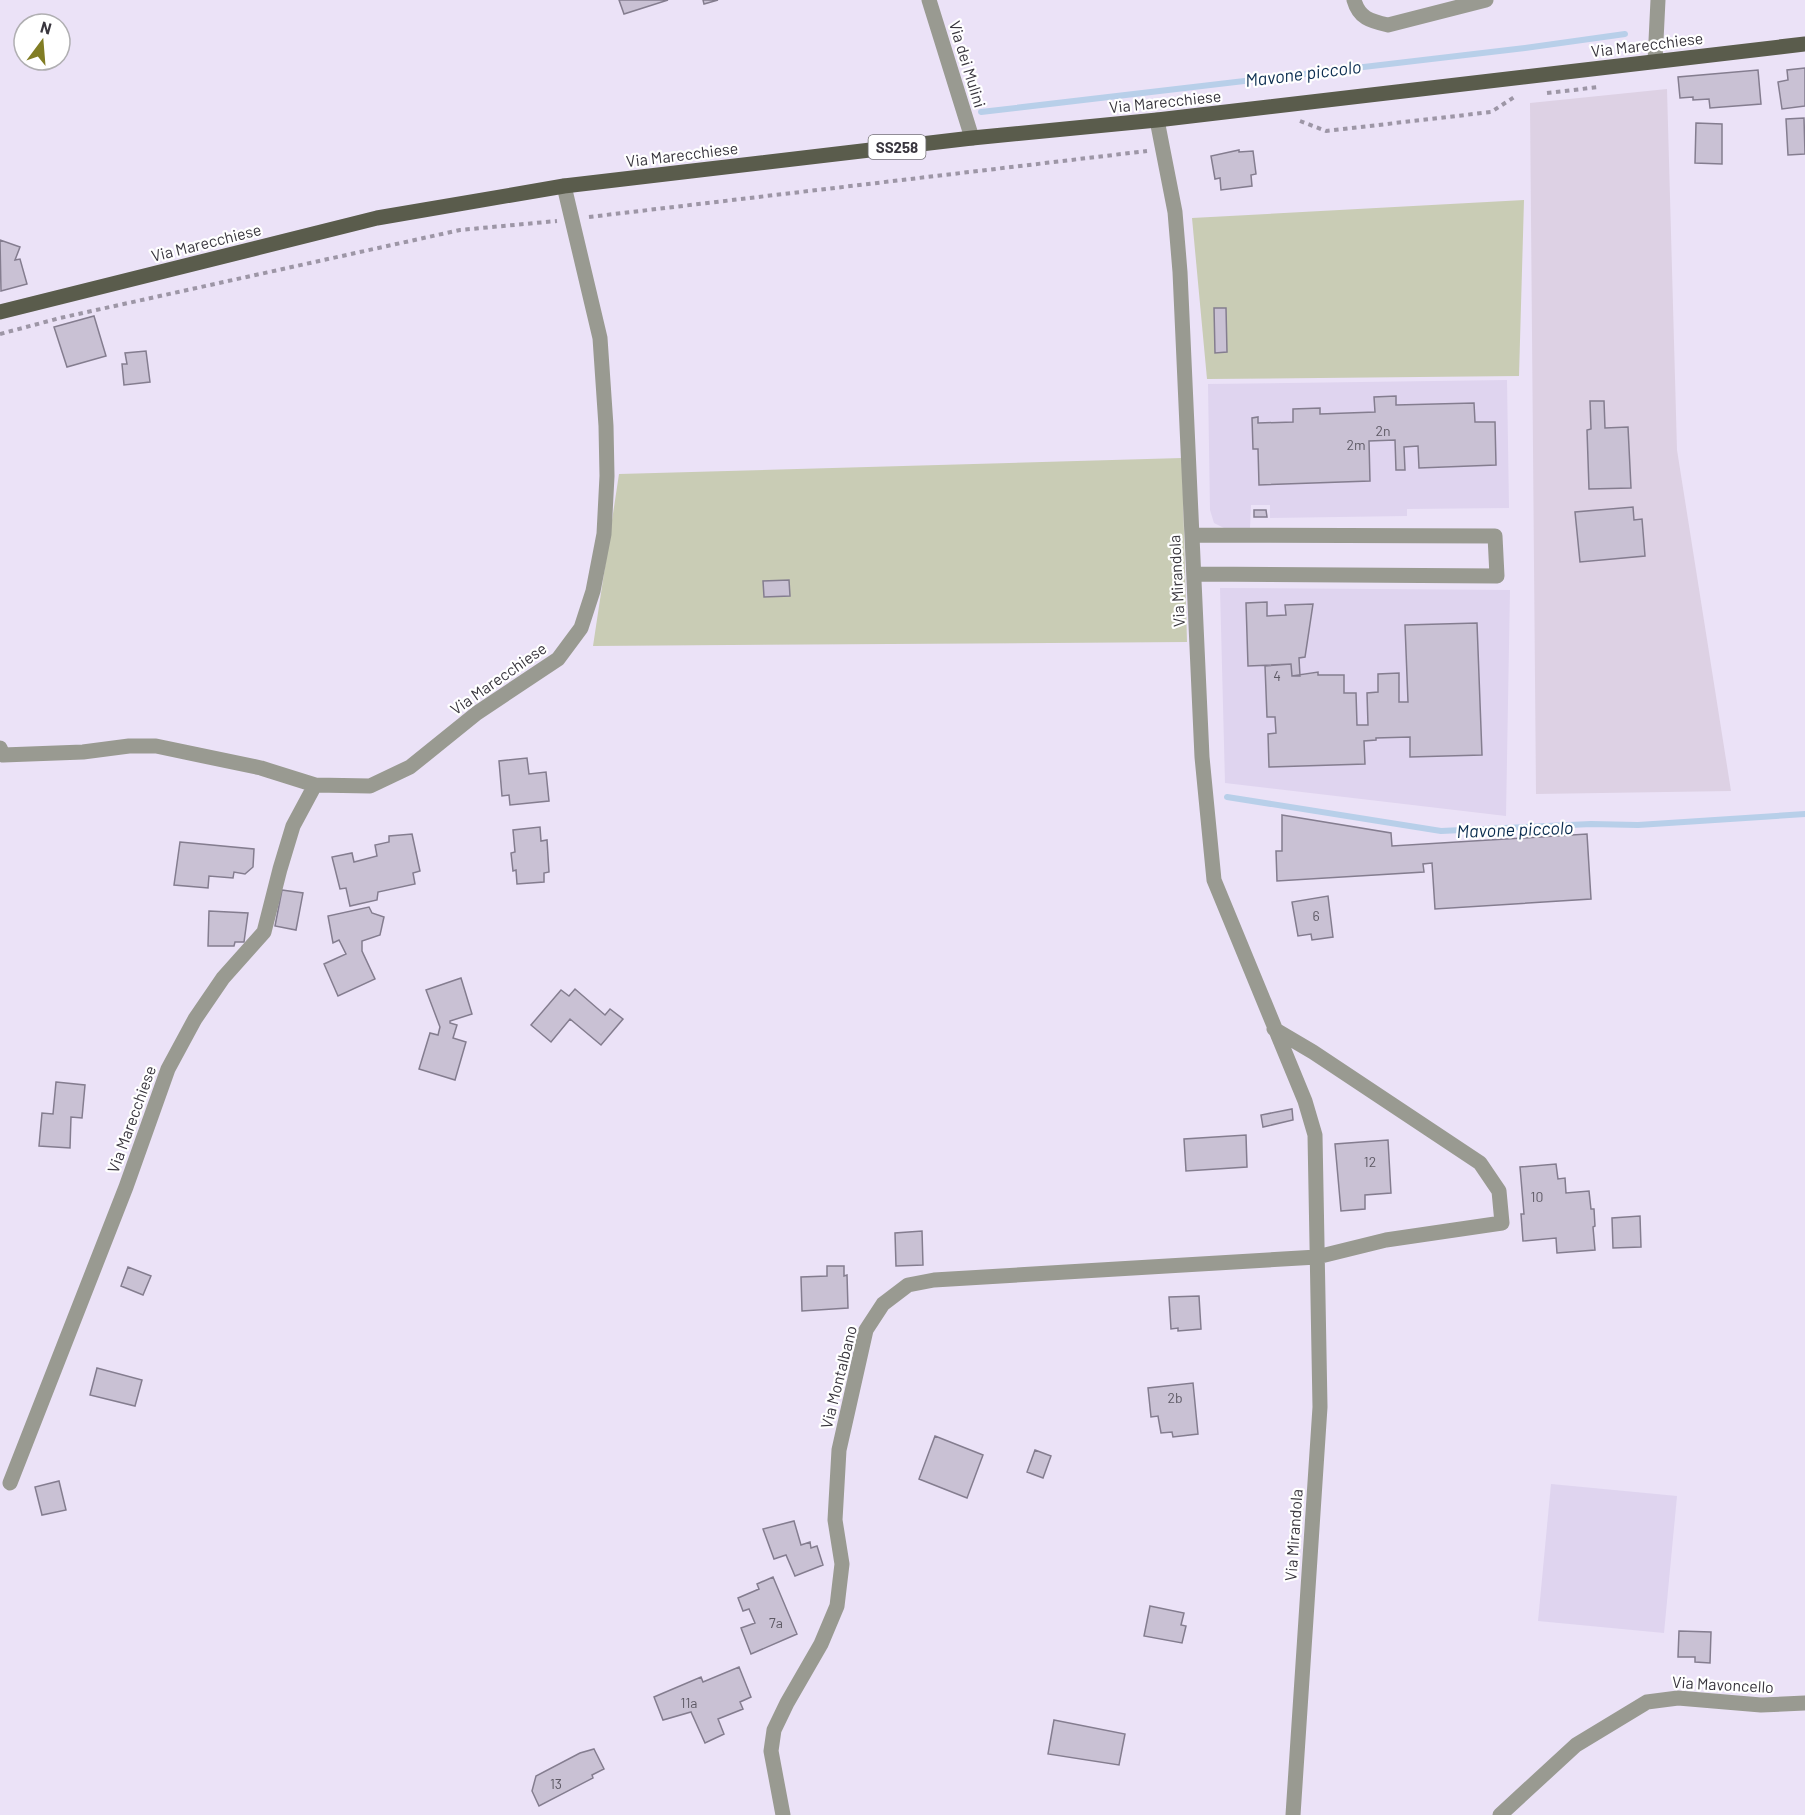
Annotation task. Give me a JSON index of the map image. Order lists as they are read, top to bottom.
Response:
{
  "streets": {
    "main road": ["Via Marecchiese", "SS258"],
    "street": [
      "Via dei Mulini",
      "Via Mirandola",
      "Via Montalbano",
      "Via Mavoncello"
    ]
  },
  "crossings": [
    ["Via Marecchiese", "Via dei Mulini"],
    ["Via Marecchiese", "Via Mirandola"],
    ["Via Mirandola", "Via Montalbano"]
  ],
  "water": ["Mavone piccolo"],
  "house_numbers": [
    "2n",
    "2m",
    "4",
    "6",
    "12",
    "10",
    "2b",
    "7a",
    "11a",
    "13"
  ],
  "north": "top"
}
